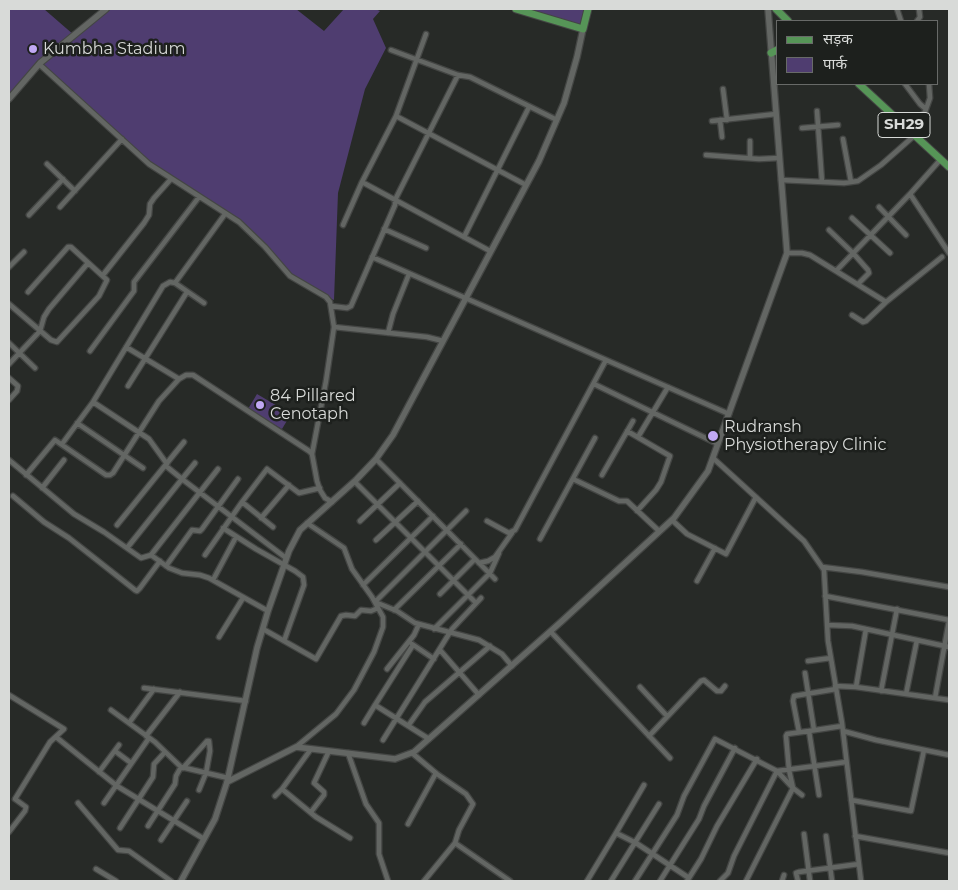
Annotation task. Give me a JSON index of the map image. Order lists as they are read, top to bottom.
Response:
{
  "streets": {
    "main road": ["SH29"]
  },
  "places": ["Kumbha Stadium", "84 Pillared Cenotaph", "Rudransh Physiotherapy Clinic"],
  "legend": ["सड़क", "पार्क"]
}
